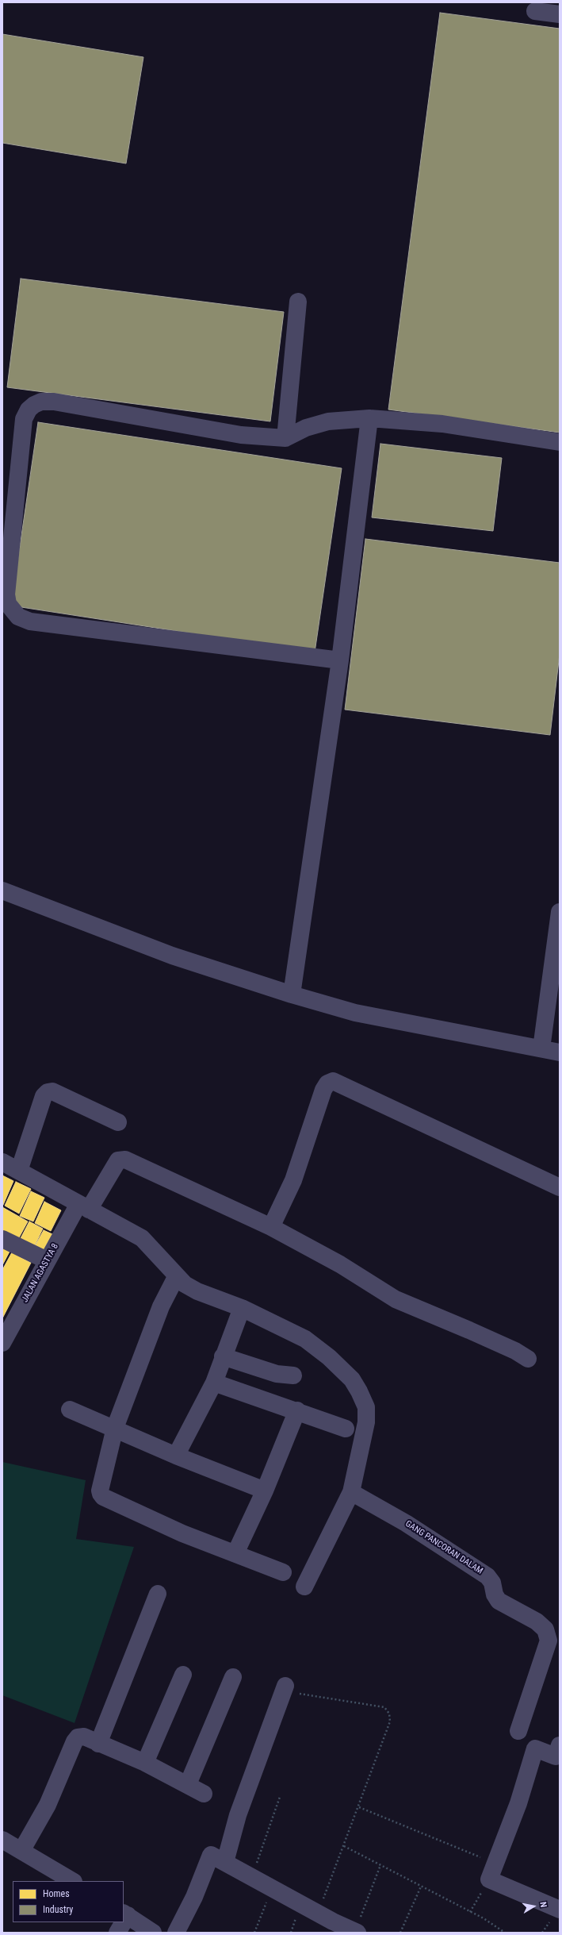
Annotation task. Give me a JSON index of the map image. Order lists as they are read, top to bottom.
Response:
{
  "streets": {
    "street": ["JALAN AGASTYA 8", "GANG PANCORAN DALAM"]
  },
  "legend": ["Homes", "Industry"],
  "north": "right"
}
